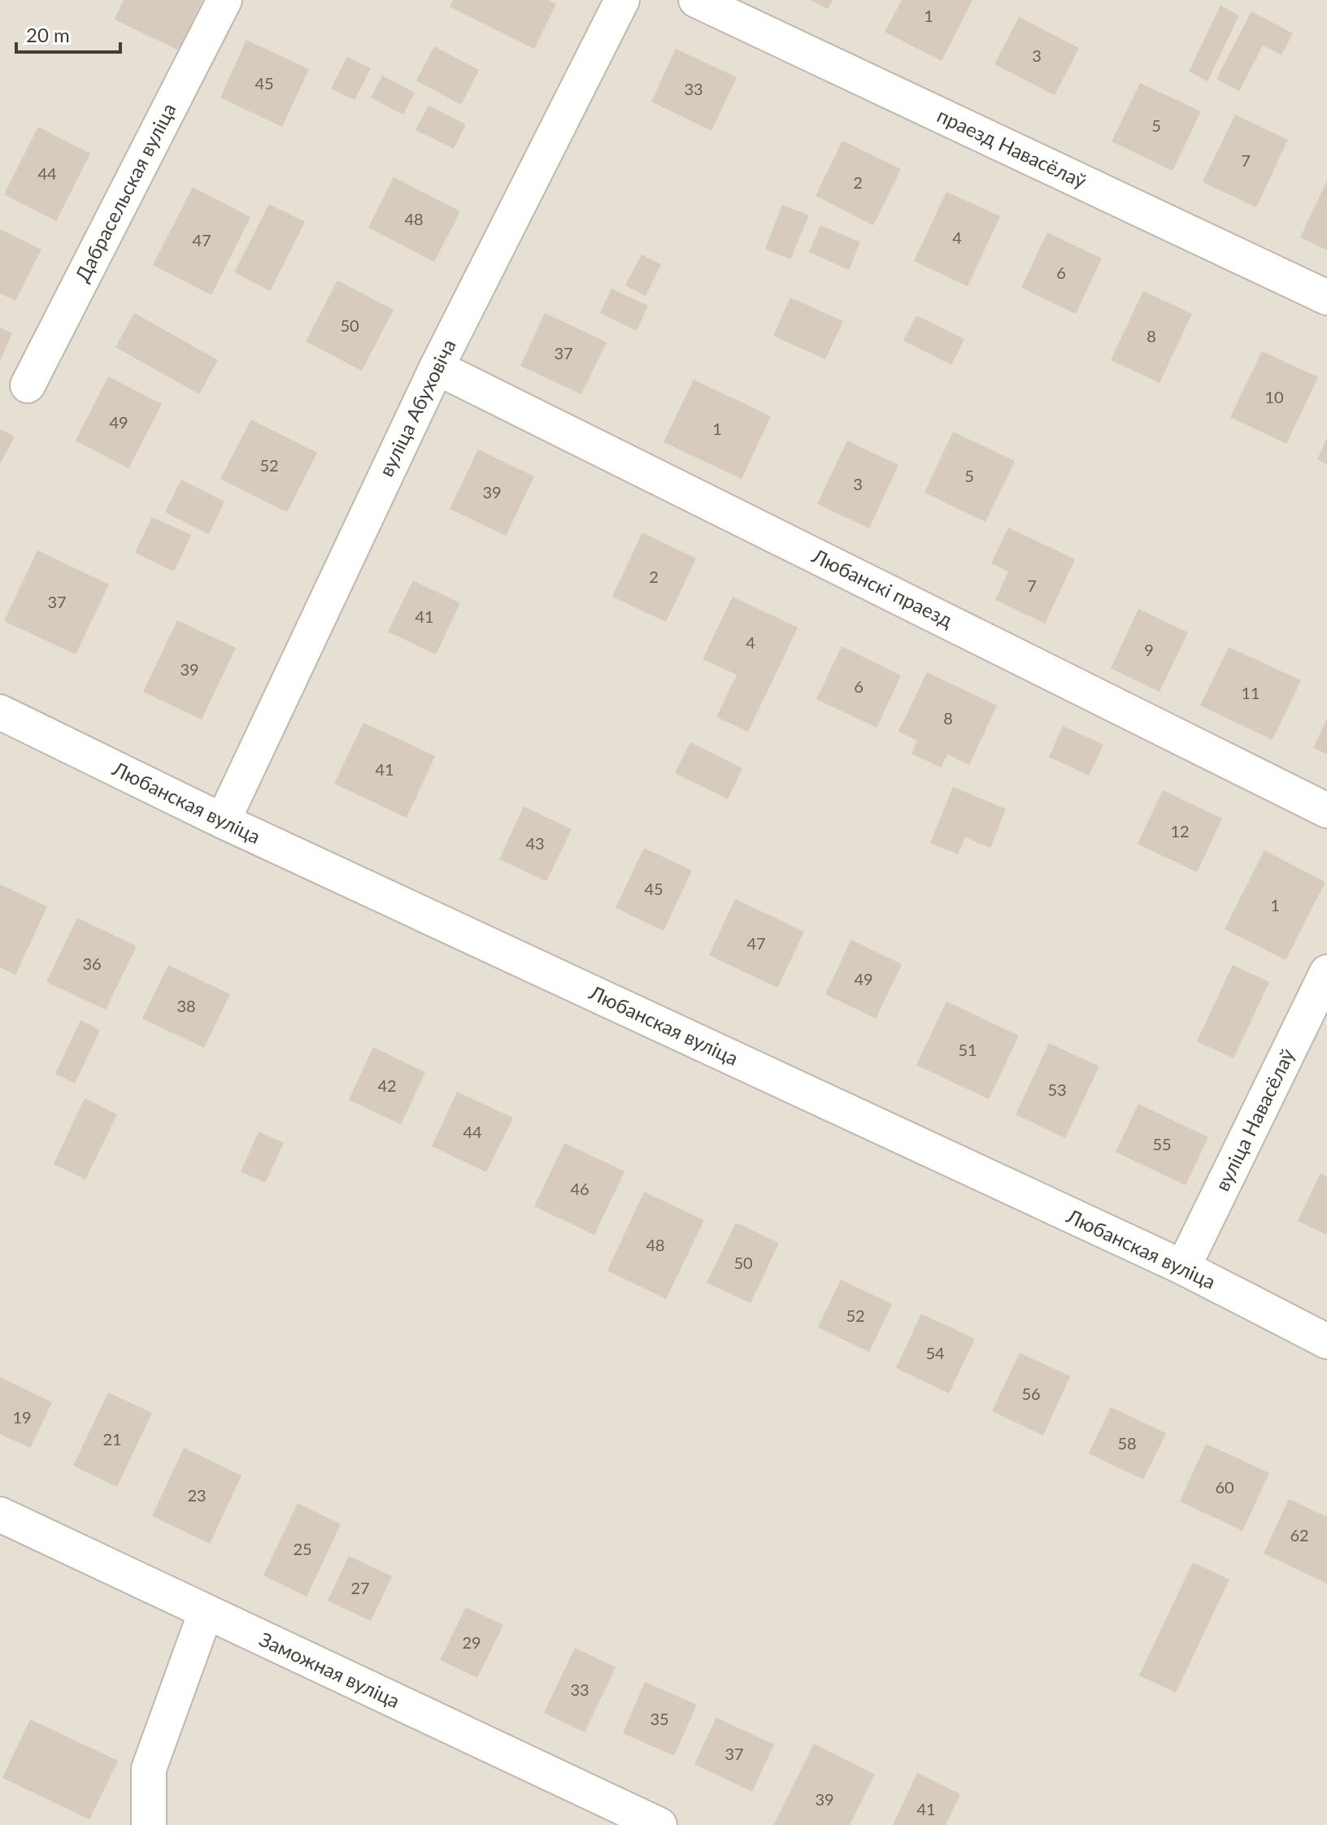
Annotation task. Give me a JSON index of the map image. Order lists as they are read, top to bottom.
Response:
{
  "streets": {
    "street": [
      "праезд Навасёлаў",
      "Дабрасельская вуліца",
      "вуліца Абуховіча",
      "Любанскі праезд",
      "Любанская вуліца",
      "вуліца Навасёлаў",
      "Заможная вуліца"
    ]
  },
  "crossings": [
    ["вуліца Абуховіча", "Любанскі праезд"],
    ["вуліца Абуховіча", "Любанская вуліца"],
    ["Любанская вуліца", "вуліца Навасёлаў"]
  ],
  "house_numbers": [
    "1",
    "3",
    "45",
    "33",
    "5",
    "7",
    "44",
    "2",
    "48",
    "4",
    "47",
    "6",
    "50",
    "8",
    "37",
    "10",
    "49",
    "1",
    "52",
    "5",
    "3",
    "39",
    "2",
    "7",
    "37",
    "41",
    "4",
    "9",
    "39",
    "6",
    "11",
    "8",
    "41",
    "12",
    "43",
    "45",
    "1",
    "47",
    "36",
    "49",
    "38",
    "51",
    "42",
    "53",
    "44",
    "55",
    "46",
    "48",
    "50",
    "52",
    "54",
    "56",
    "19",
    "21",
    "58",
    "60",
    "23",
    "62",
    "25",
    "27",
    "29",
    "33",
    "35",
    "37",
    "39",
    "41"
  ],
  "scale_bar": "20 m"
}
